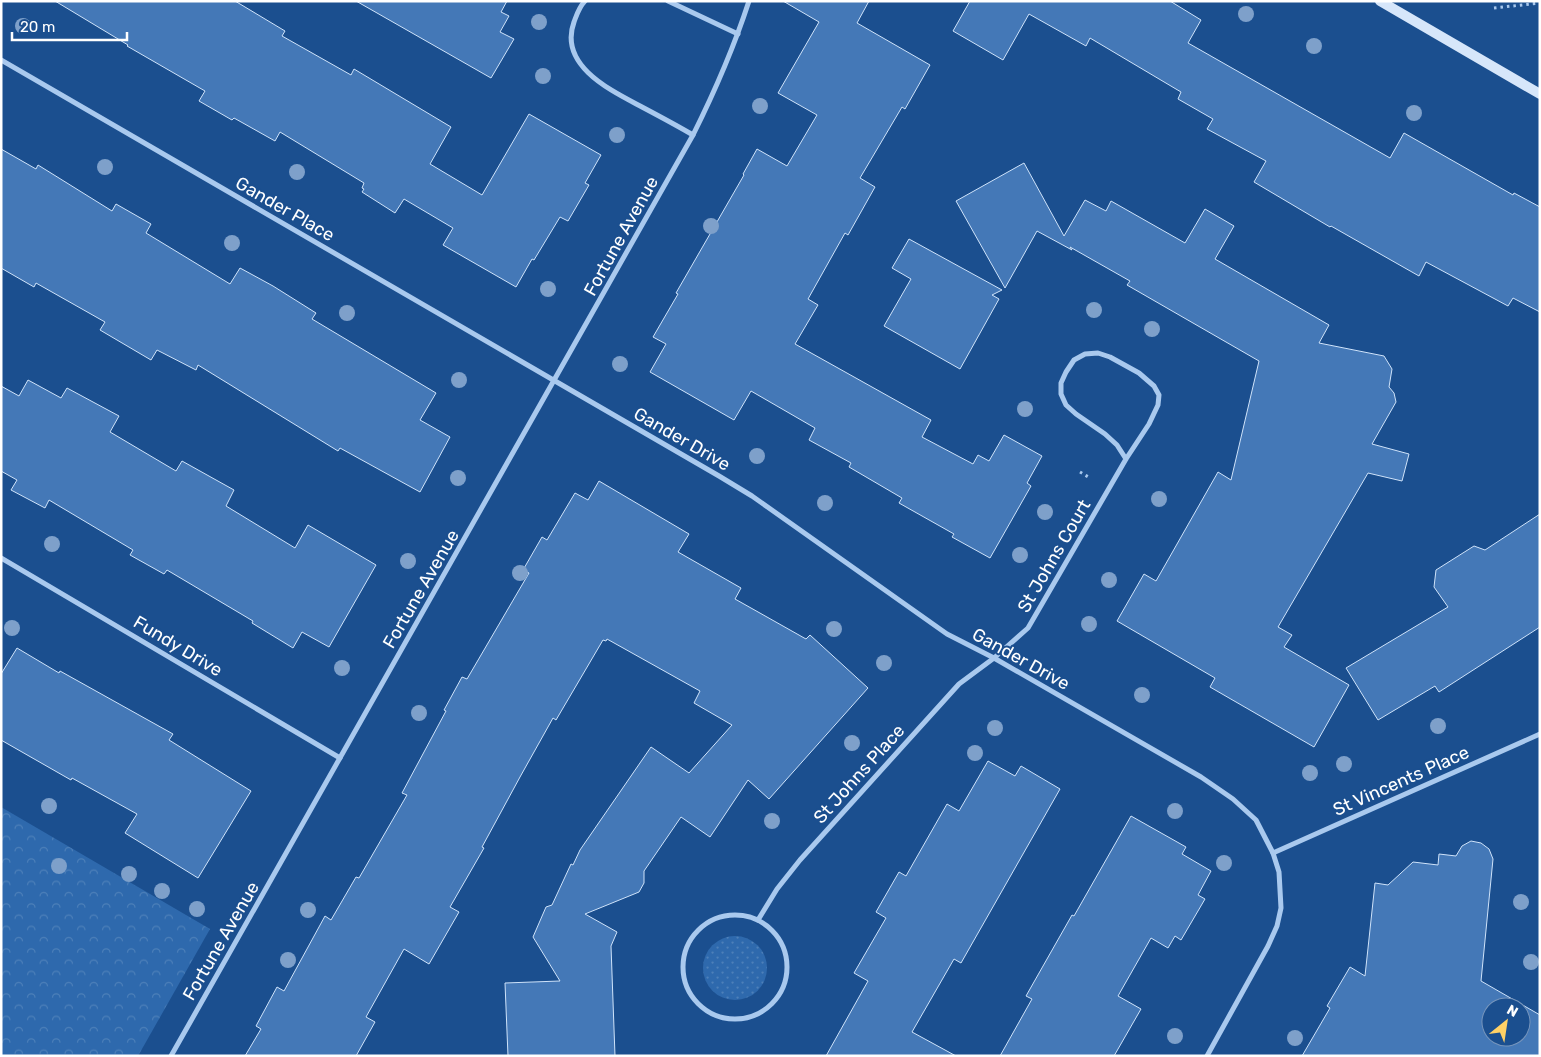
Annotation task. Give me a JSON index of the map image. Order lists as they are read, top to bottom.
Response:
{
  "streets": {
    "street": [
      "Gander Place",
      "Fortune Avenue",
      "Gander Drive",
      "St Johns Court",
      "Fundy Drive",
      "St Johns Place",
      "St Vincents Place"
    ]
  },
  "crossings": [
    ["Gander Place", "Fortune Avenue"],
    ["Gander Place", "Gander Drive"],
    ["Fortune Avenue", "Gander Drive"],
    ["Fortune Avenue", "Fundy Drive"],
    ["Gander Drive", "St Johns Court"],
    ["Gander Drive", "St Johns Place"],
    ["Gander Drive", "St Vincents Place"],
    ["St Johns Court", "St Johns Place"]
  ],
  "scale_bar": "20 m",
  "north": "top right"
}
